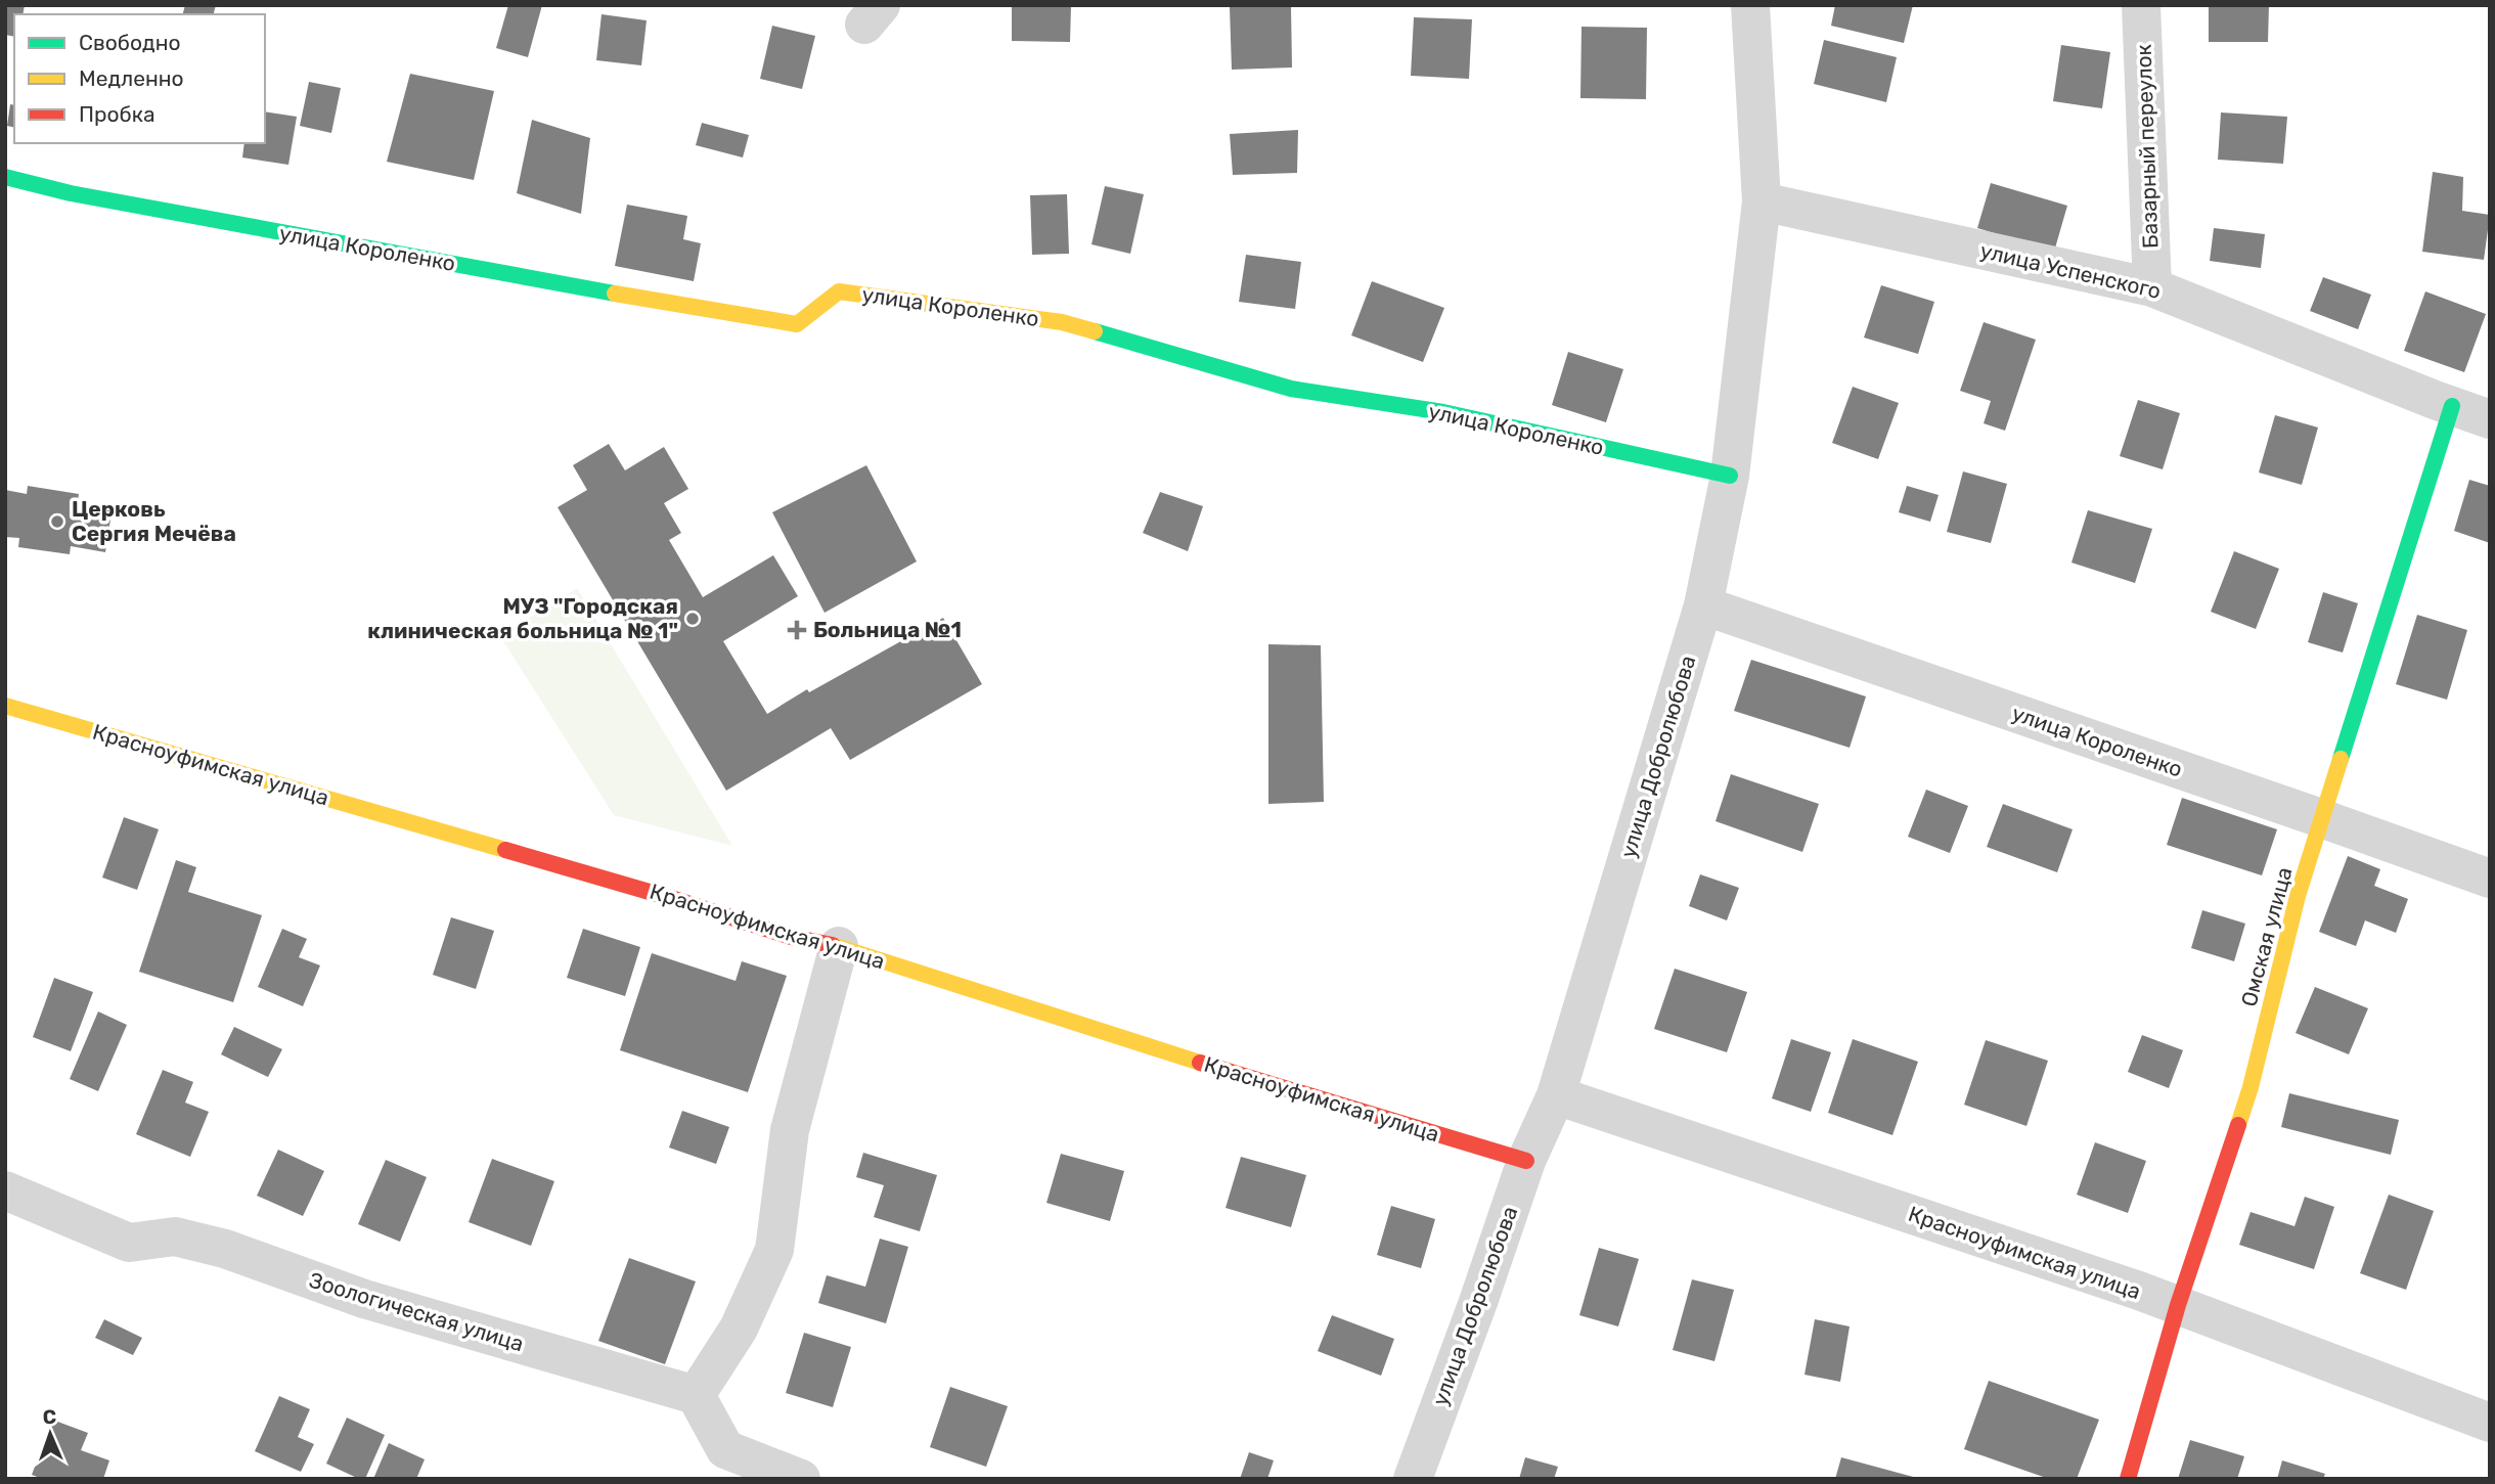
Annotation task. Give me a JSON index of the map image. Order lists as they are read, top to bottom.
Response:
{
  "streets": {
    "street": [
      "Базарный переулок",
      "улица Короленко",
      "улица Успенского",
      "улица Добролюбова",
      "Красноуфимская улица",
      "Омская улица",
      "Зоологическая улица"
    ]
  },
  "crossings": [
    ["Базарный переулок", "улица Успенского"],
    ["улица Короленко", "улица Добролюбова"],
    ["улица Короленко", "Омская улица"],
    ["улица Успенского", "улица Добролюбова"],
    ["улица Успенского", "Омская улица"],
    ["улица Добролюбова", "Красноуфимская улица"],
    ["Красноуфимская улица", "Омская улица"]
  ],
  "places": {
    "other": ["Церковь Сергия Мечёва", "МУЗ \"Городская клиническая больница № 1\""],
    "health": ["Больница №1"]
  },
  "legend": ["Свободно", "Медленно", "Пробка"],
  "north": "top"
}
